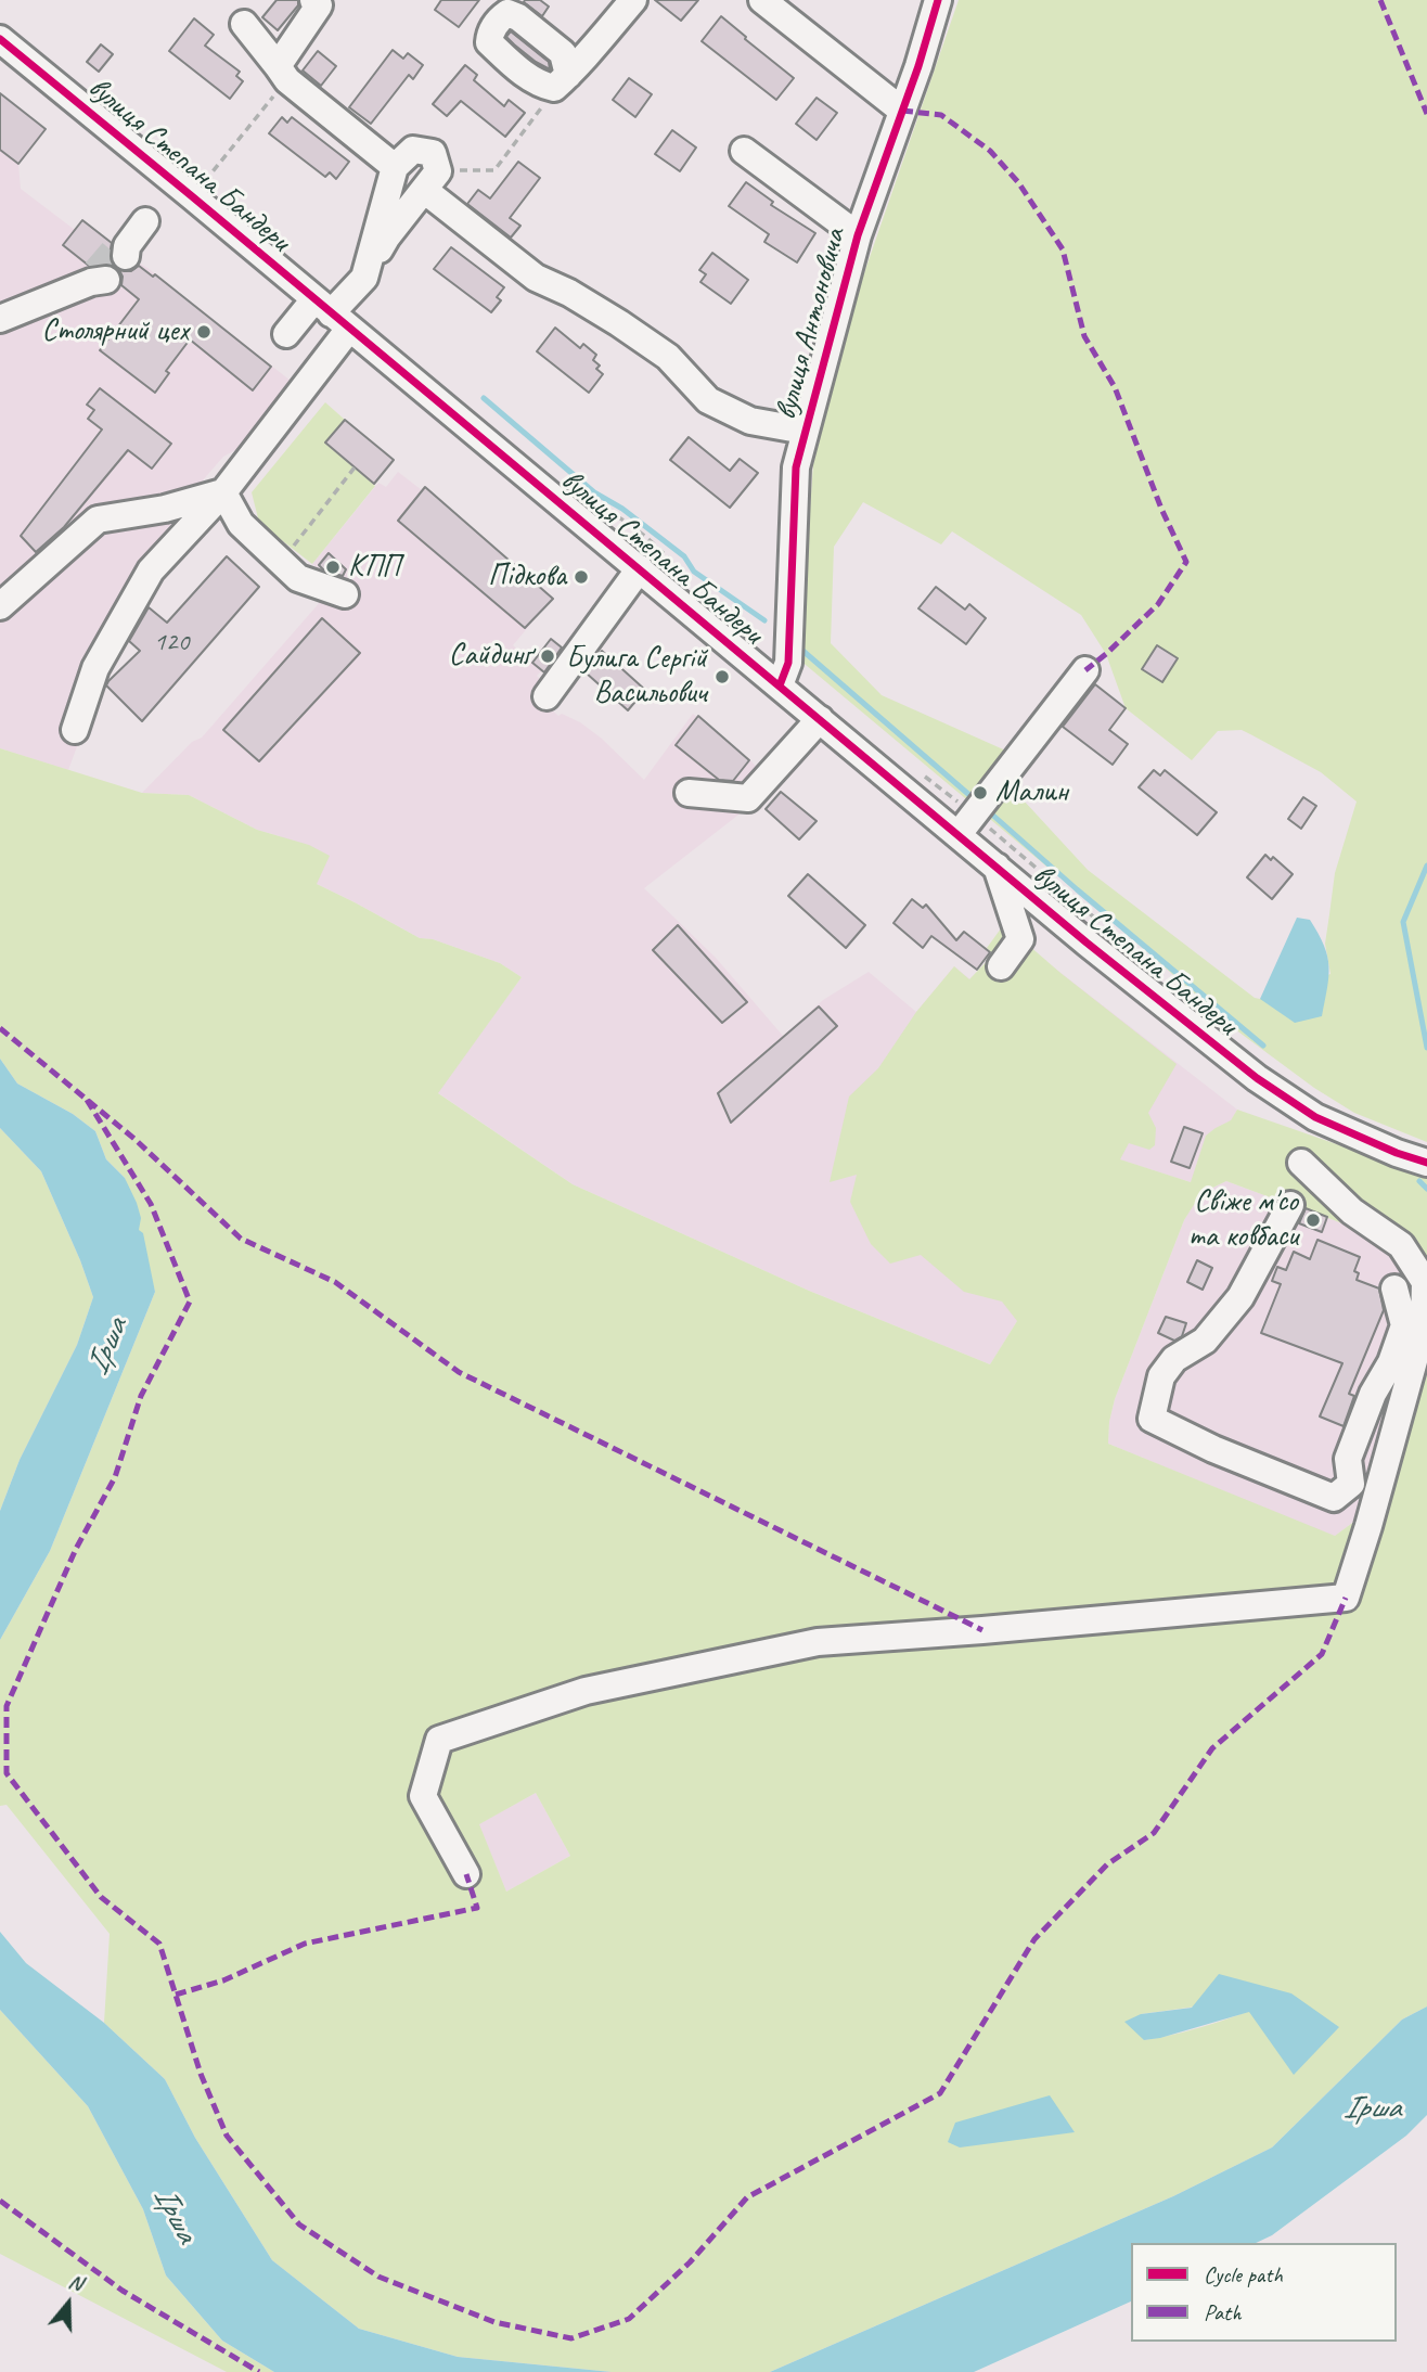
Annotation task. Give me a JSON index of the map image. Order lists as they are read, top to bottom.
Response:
{
  "streets": {
    "street": ["вулиця Степана Бандери", "вулиця Антоновича"]
  },
  "crossings": [
    ["вулиця Степана Бандери", "вулиця Антоновича"]
  ],
  "water": ["Ірша"],
  "places": [
    "Столярний цех",
    "КПП",
    "Підкова",
    "Сайдинґ",
    "Булига Сергій Васильович",
    "Малин",
    "Свіже м'со та ковбаси"
  ],
  "house_numbers": ["120"],
  "legend": ["Cycle path", "Path"],
  "north": "top"
}
